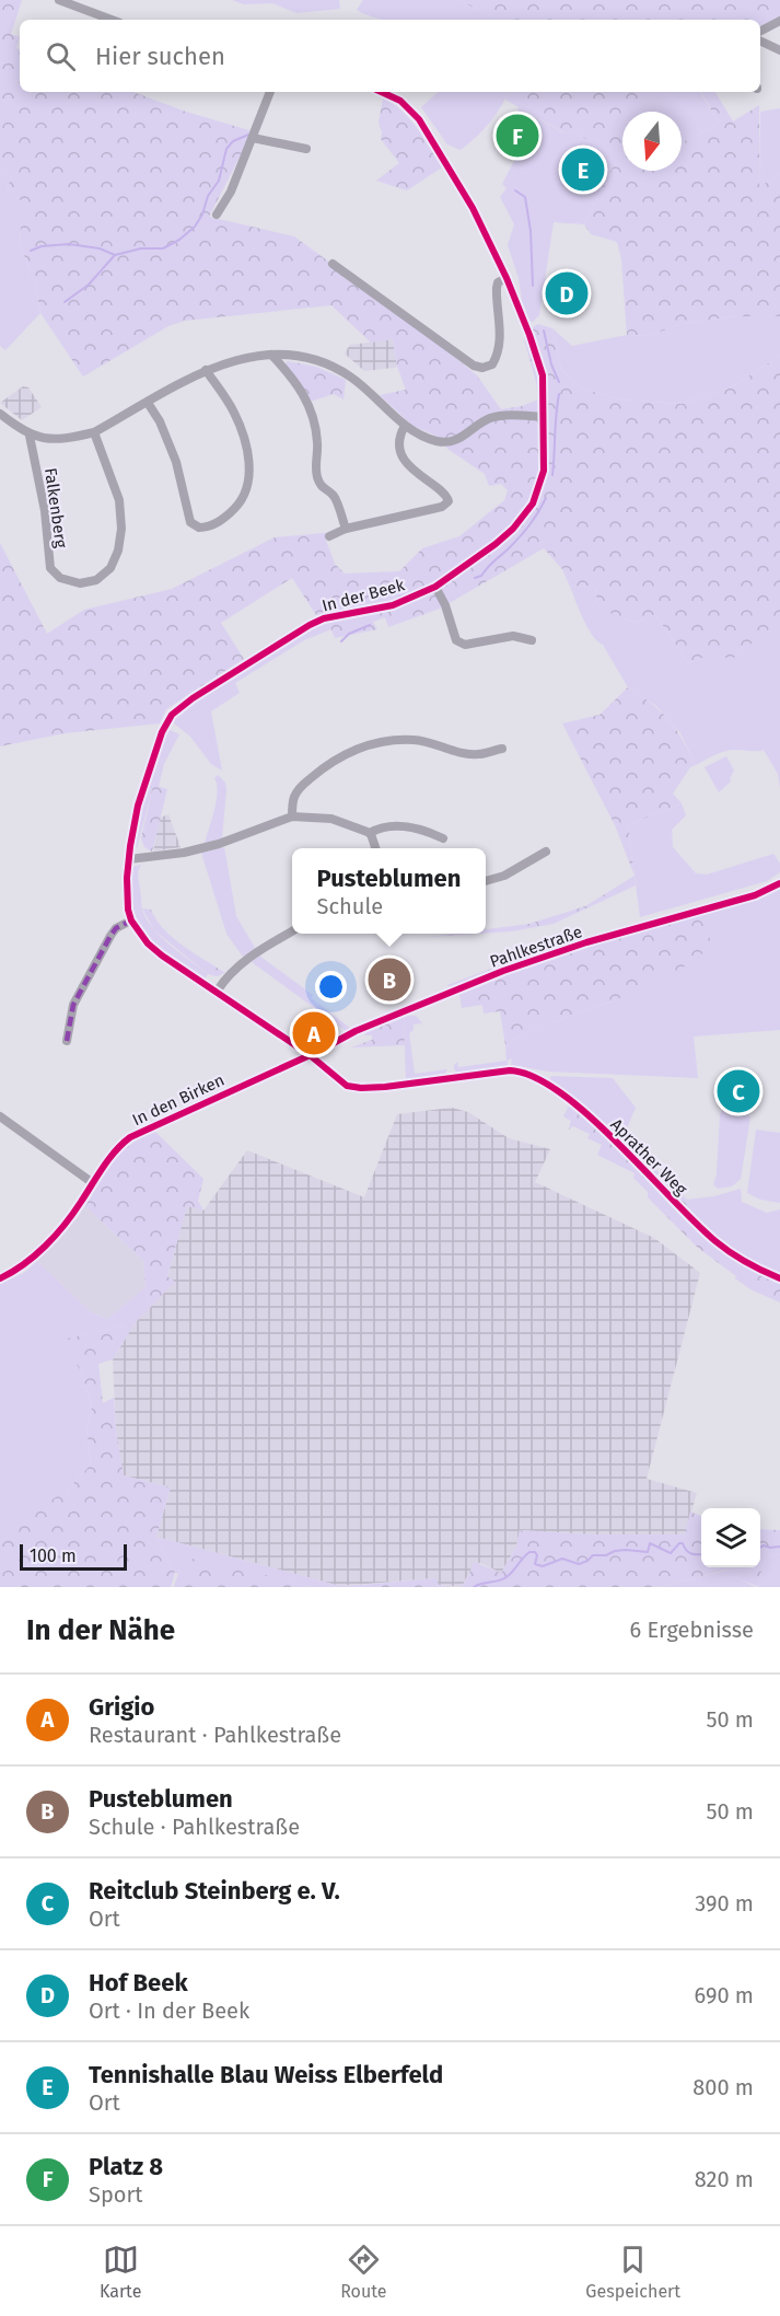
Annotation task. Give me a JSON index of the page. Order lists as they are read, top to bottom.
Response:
{
  "streets": {
    "street": [
      "Falkenberg",
      "In der Beek",
      "Pahlkestraße",
      "In den Birken",
      "Aprather Weg"
    ]
  },
  "crossings": [
    ["Pahlkestraße", "In den Birken"],
    ["Pahlkestraße", "Aprather Weg"],
    ["In den Birken", "Aprather Weg"]
  ],
  "scale_bar": "100 m",
  "north": "bottom",
  "page": {
    "search": "Hier suchen",
    "pins": [
      "F",
      "E",
      "D",
      "B",
      "A",
      "C"
    ],
    "popup": ["Pusteblumen", "Schule"],
    "scale": "100 m",
    "heading": ["In der Nähe", "6 Ergebnisse"],
    "list": [
      {
        "mark": "A",
        "name": "Grigio",
        "note": "Restaurant · Pahlkestraße",
        "value": "50 m"
      },
      {
        "mark": "B",
        "name": "Pusteblumen",
        "note": "Schule · Pahlkestraße",
        "value": "50 m"
      },
      {
        "mark": "C",
        "name": "Reitclub Steinberg e. V.",
        "note": "Ort",
        "value": "390 m"
      },
      {
        "mark": "D",
        "name": "Hof Beek",
        "note": "Ort · In der Beek",
        "value": "690 m"
      },
      {
        "mark": "E",
        "name": "Tennishalle Blau Weiss Elberfeld",
        "note": "Ort",
        "value": "800 m"
      },
      {
        "mark": "F",
        "name": "Platz 8",
        "note": "Sport",
        "value": "820 m"
      }
    ],
    "nav": ["Karte", "Route", "Gespeichert"]
  }
}
